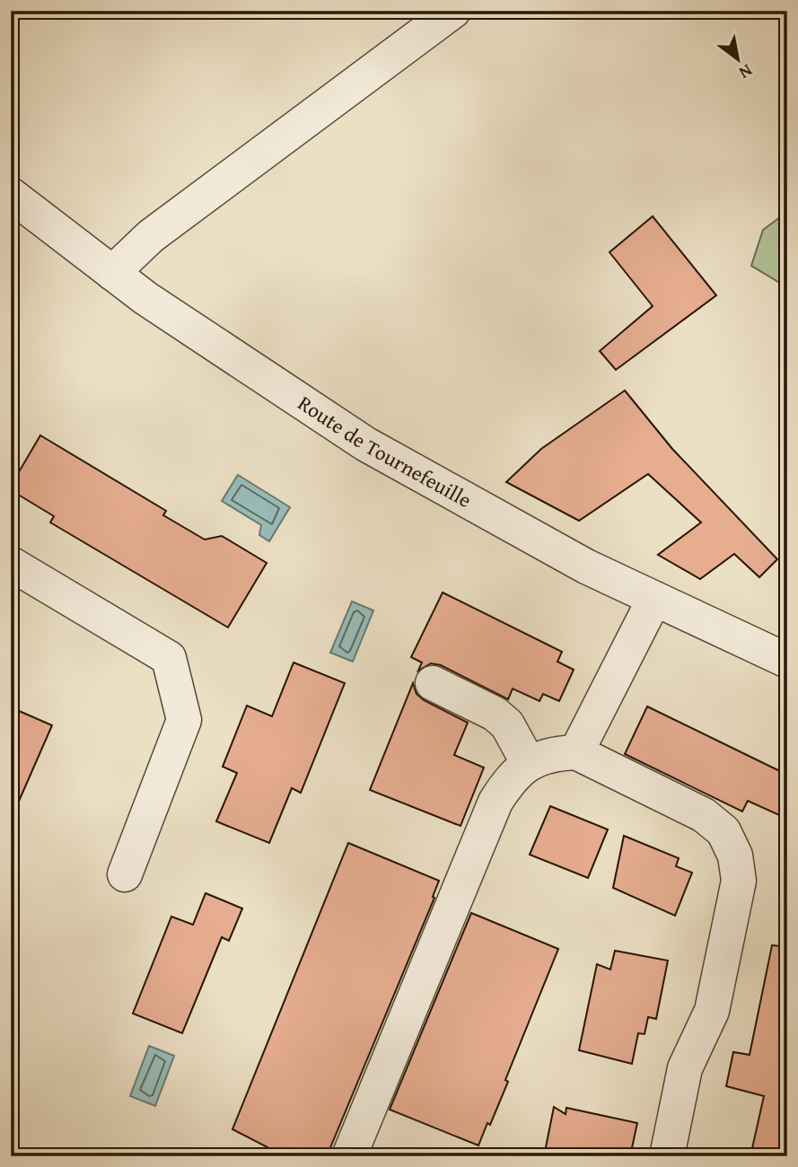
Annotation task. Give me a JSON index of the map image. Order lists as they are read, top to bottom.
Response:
{
  "streets": {
    "street": ["Route de Tournefeuille"]
  },
  "north": "bottom right"
}
